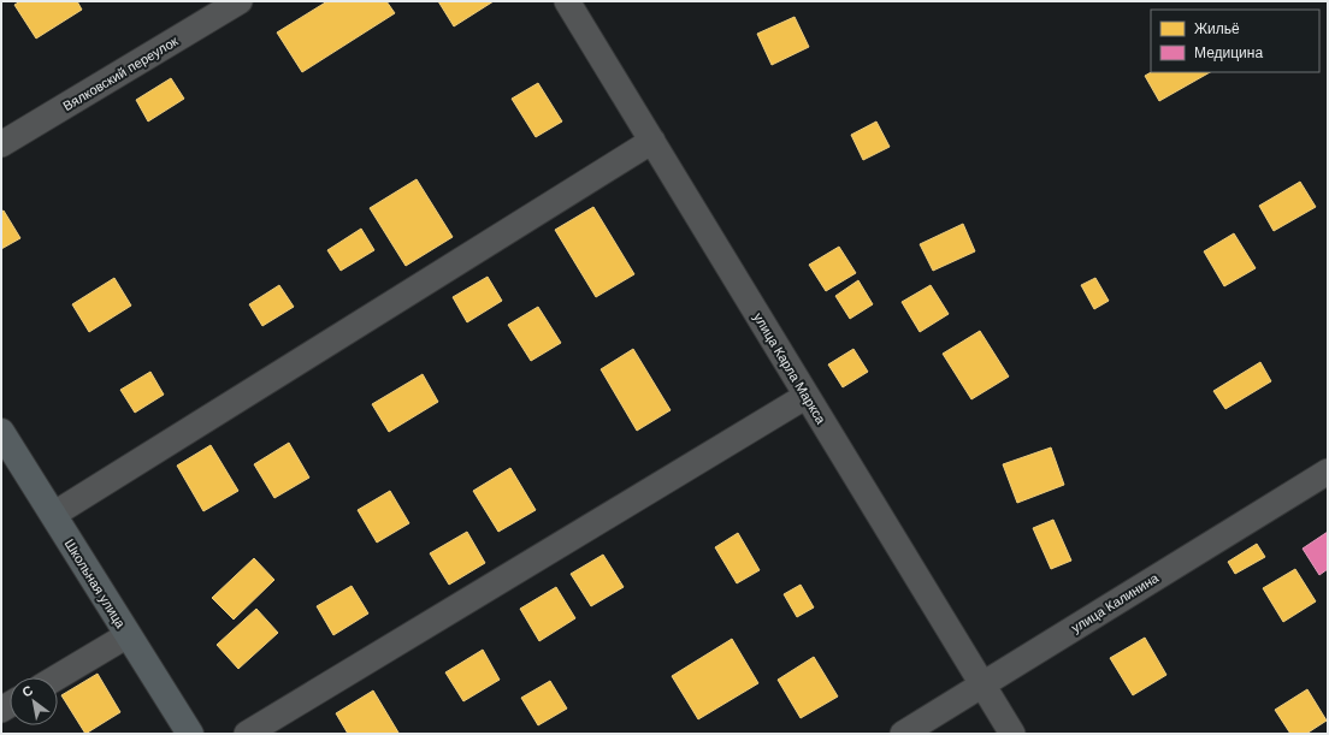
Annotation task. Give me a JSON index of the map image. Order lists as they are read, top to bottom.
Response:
{
  "streets": {
    "main road": ["Школьная улица"],
    "street": ["Вялковский переулок", "улица Карла Маркса", "улица Калинина"]
  },
  "crossings": [
    ["улица Карла Маркса", "улица Калинина"]
  ],
  "legend": ["Жильё", "Медицина"],
  "north": "top left"
}
